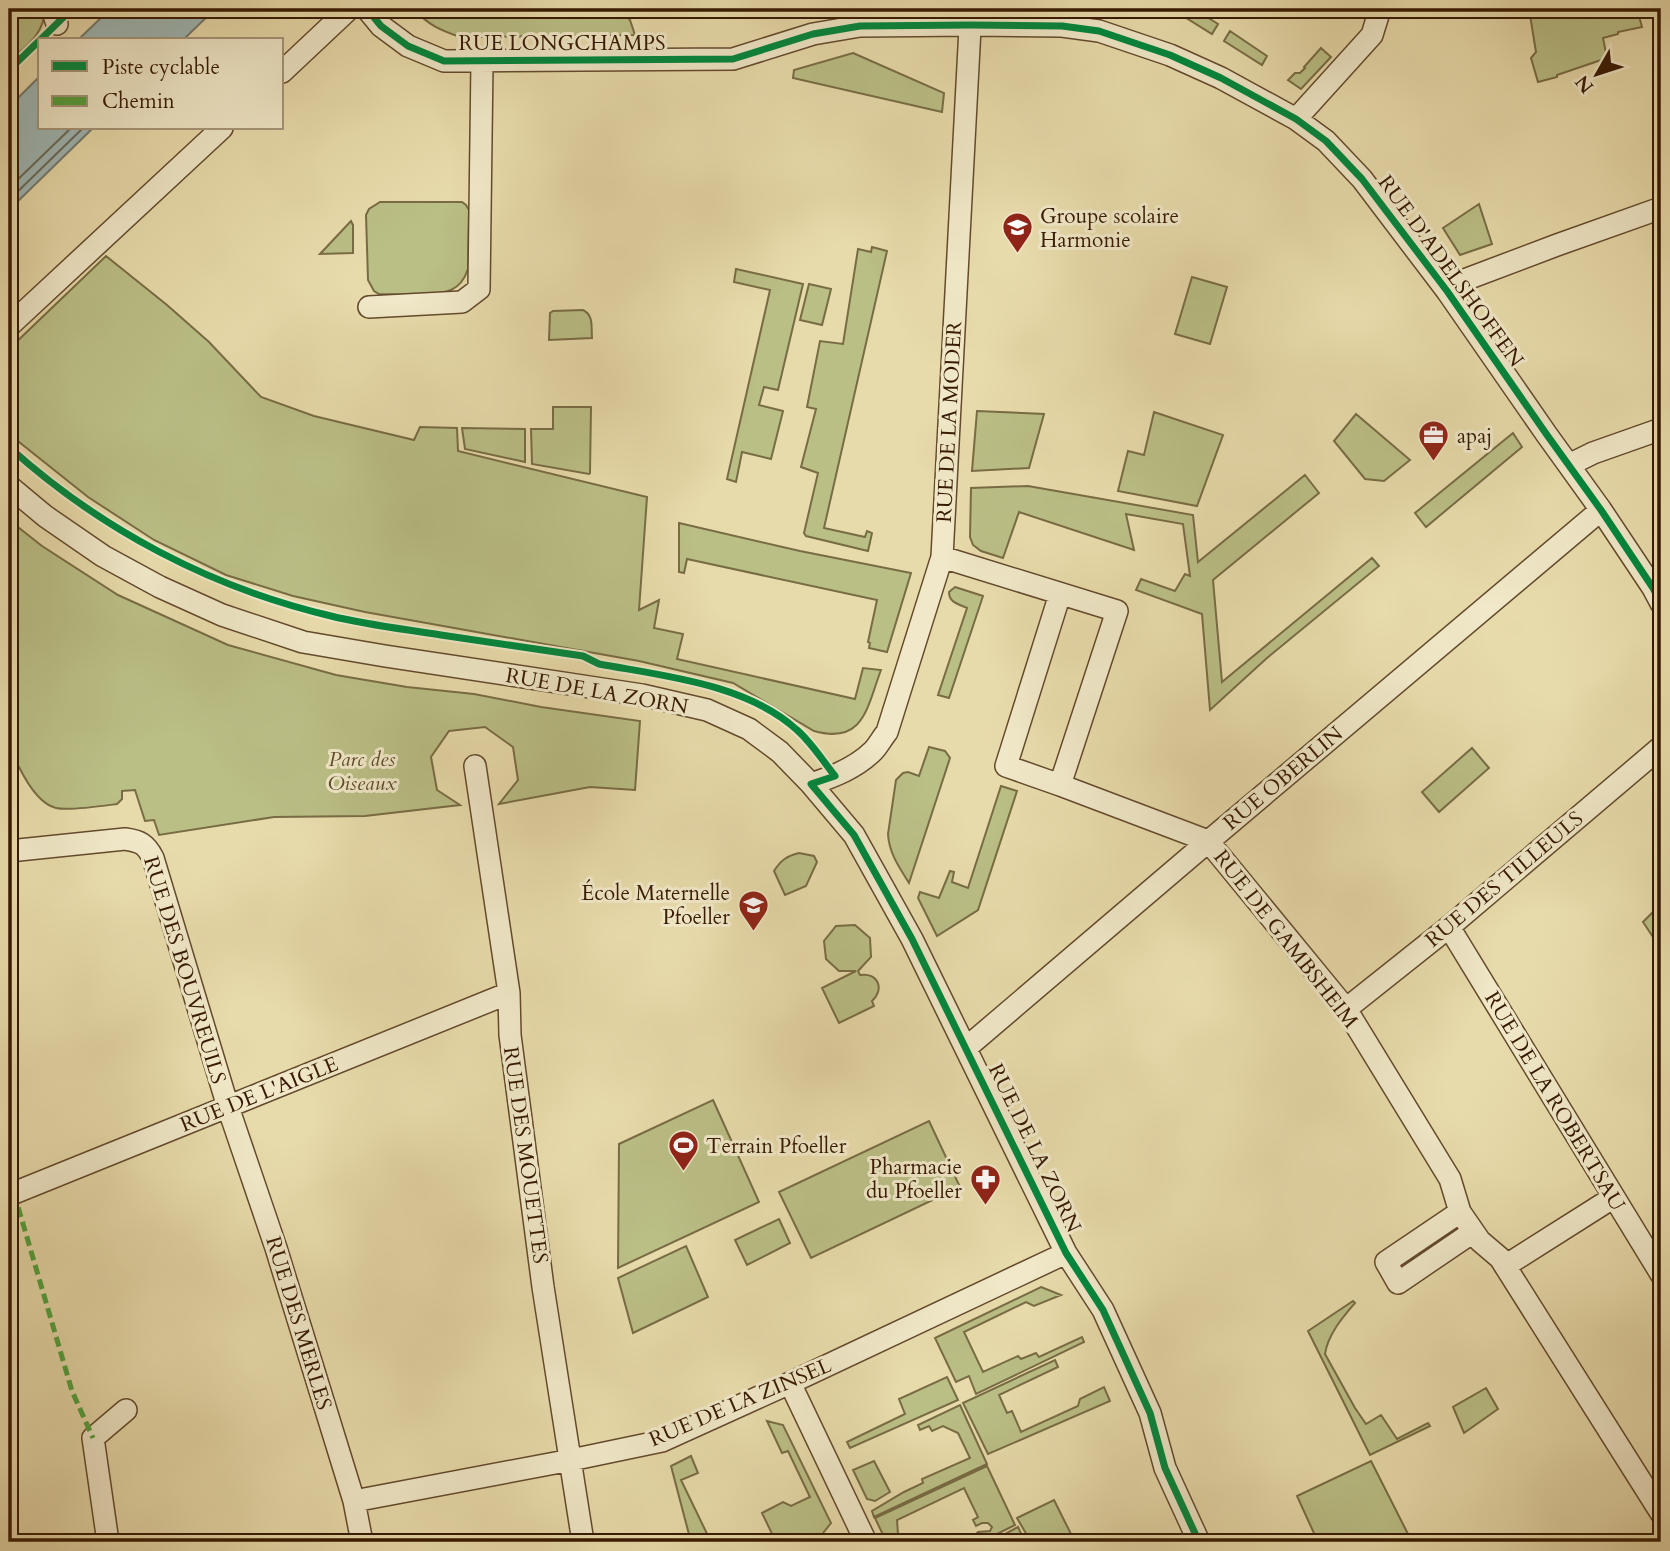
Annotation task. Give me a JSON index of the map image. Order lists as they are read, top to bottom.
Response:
{
  "streets": {
    "street": [
      "RUE LONGCHAMPS",
      "RUE D'ADELSHOFFEN",
      "RUE DE LA MODER",
      "RUE DE LA ZORN",
      "RUE OBERLIN",
      "RUE DES TILLEULS",
      "RUE DE GAMBSHEIM",
      "RUE DES BOUVREUILS",
      "RUE DE L'AIGLE",
      "RUE DE LA ROBERTSAU",
      "RUE DES MOUETTES",
      "RUE DES MERLES",
      "RUE DE LA ZINSEL"
    ]
  },
  "crossings": [
    ["RUE LONGCHAMPS", "RUE D'ADELSHOFFEN"],
    ["RUE LONGCHAMPS", "RUE DE LA MODER"],
    ["RUE D'ADELSHOFFEN", "RUE DE LA MODER"],
    ["RUE D'ADELSHOFFEN", "RUE OBERLIN"],
    ["RUE DE LA MODER", "RUE DE LA ZORN"],
    ["RUE DE LA ZORN", "RUE OBERLIN"],
    ["RUE DE LA ZORN", "RUE DE LA ZINSEL"],
    ["RUE OBERLIN", "RUE DE GAMBSHEIM"],
    ["RUE DES TILLEULS", "RUE DE GAMBSHEIM"],
    ["RUE DES TILLEULS", "RUE DE LA ROBERTSAU"],
    ["RUE DES BOUVREUILS", "RUE DE L'AIGLE"],
    ["RUE DES BOUVREUILS", "RUE DES MERLES"],
    ["RUE DE L'AIGLE", "RUE DES MOUETTES"],
    ["RUE DE L'AIGLE", "RUE DES MERLES"],
    ["RUE DES MOUETTES", "RUE DE LA ZINSEL"],
    ["RUE DES MERLES", "RUE DE LA ZINSEL"]
  ],
  "parks": ["Parc des Oiseaux"],
  "places": {
    "school or university": ["Groupe scolaire Harmonie", "École Maternelle Pfoeller"],
    "office": ["apaj"],
    "sports": ["Terrain Pfoeller"],
    "pharmacy": ["Pharmacie du Pfoeller"]
  },
  "legend": ["Piste cyclable", "Chemin"],
  "north": "bottom left"
}
